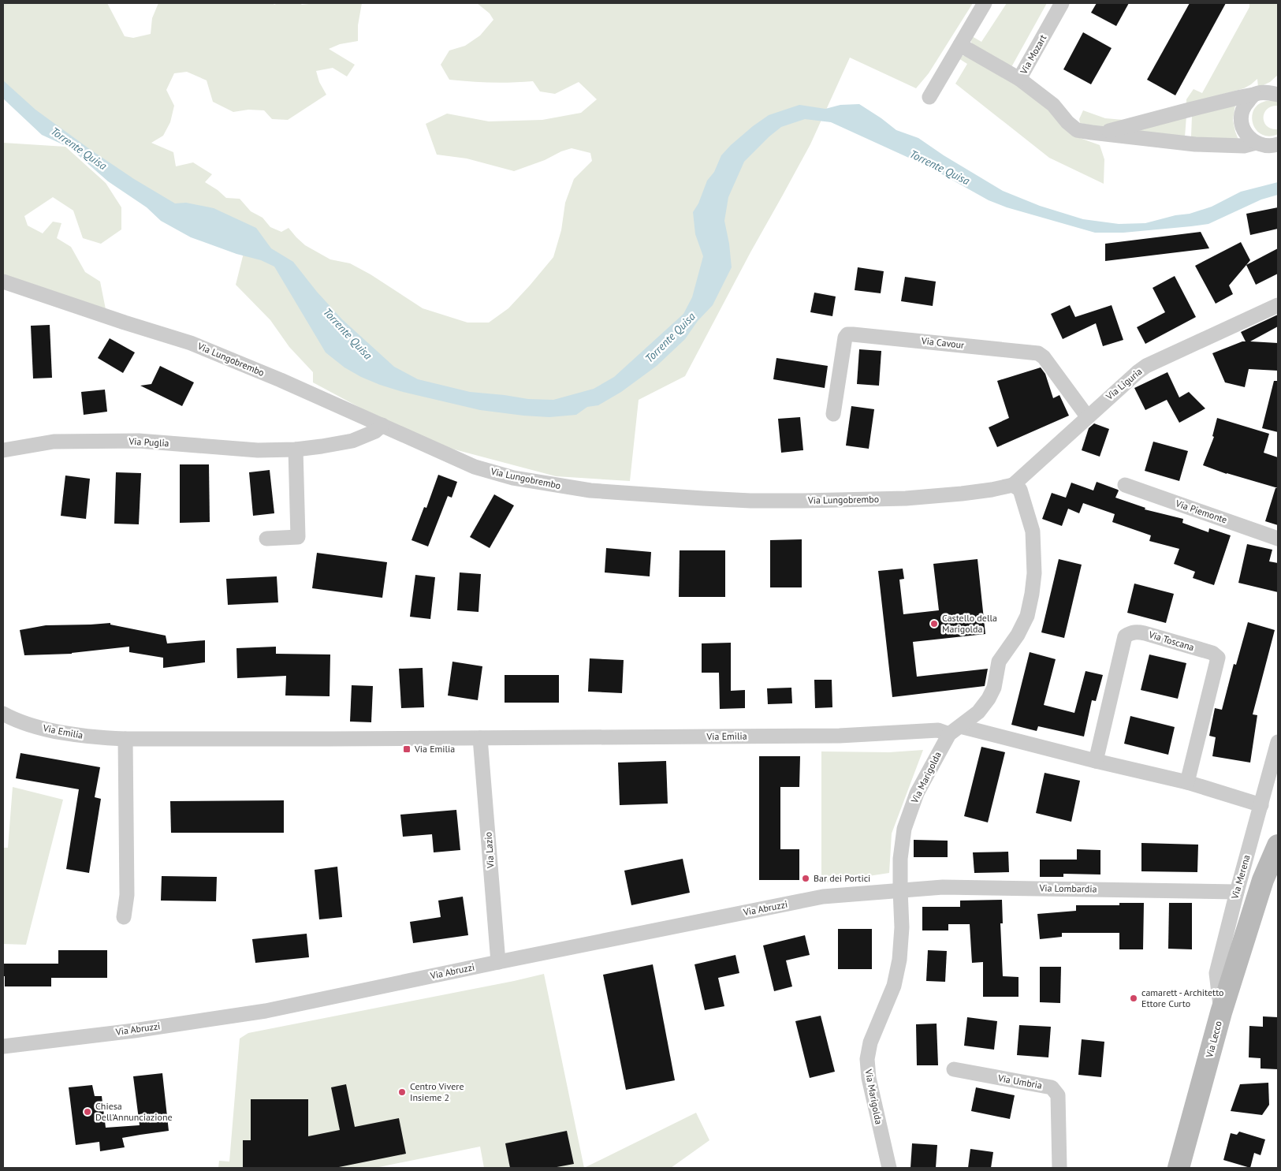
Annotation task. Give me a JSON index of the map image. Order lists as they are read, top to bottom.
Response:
{
  "streets": {
    "main road": ["Via Lecco"],
    "street": [
      "Via Mozart",
      "Via Cavour",
      "Via Lungobrembo",
      "Via Liguria",
      "Via Puglia",
      "Via Piemonte",
      "Via Toscana",
      "Via Emilia",
      "Via Marigolda",
      "Via Lazio",
      "Via Merena",
      "Via Lombardia",
      "Via Abruzzi",
      "Via Umbria"
    ]
  },
  "crossings": [
    ["Via Cavour", "Via Liguria"],
    ["Via Lungobrembo", "Via Liguria"],
    ["Via Lungobrembo", "Via Puglia"],
    ["Via Lungobrembo", "Via Marigolda"],
    ["Via Liguria", "Via Marigolda"],
    ["Via Emilia", "Via Marigolda"],
    ["Via Emilia", "Via Lazio"],
    ["Via Marigolda", "Via Lombardia"],
    ["Via Marigolda", "Via Abruzzi"],
    ["Via Lazio", "Via Abruzzi"],
    ["Via Merena", "Via Lombardia"],
    ["Via Merena", "Via Lecco"],
    ["Via Lombardia", "Via Abruzzi"]
  ],
  "water": ["Torrente Quisa"],
  "places": {
    "other": [
      "Castello della Marigolda",
      "Bar dei Portici",
      "camarett - Architetto Ettore Curto",
      "Centro Vivere Insieme 2",
      "Chiesa Dell'Annunciazione"
    ],
    "transit": ["Via Emilia"]
  }
}
